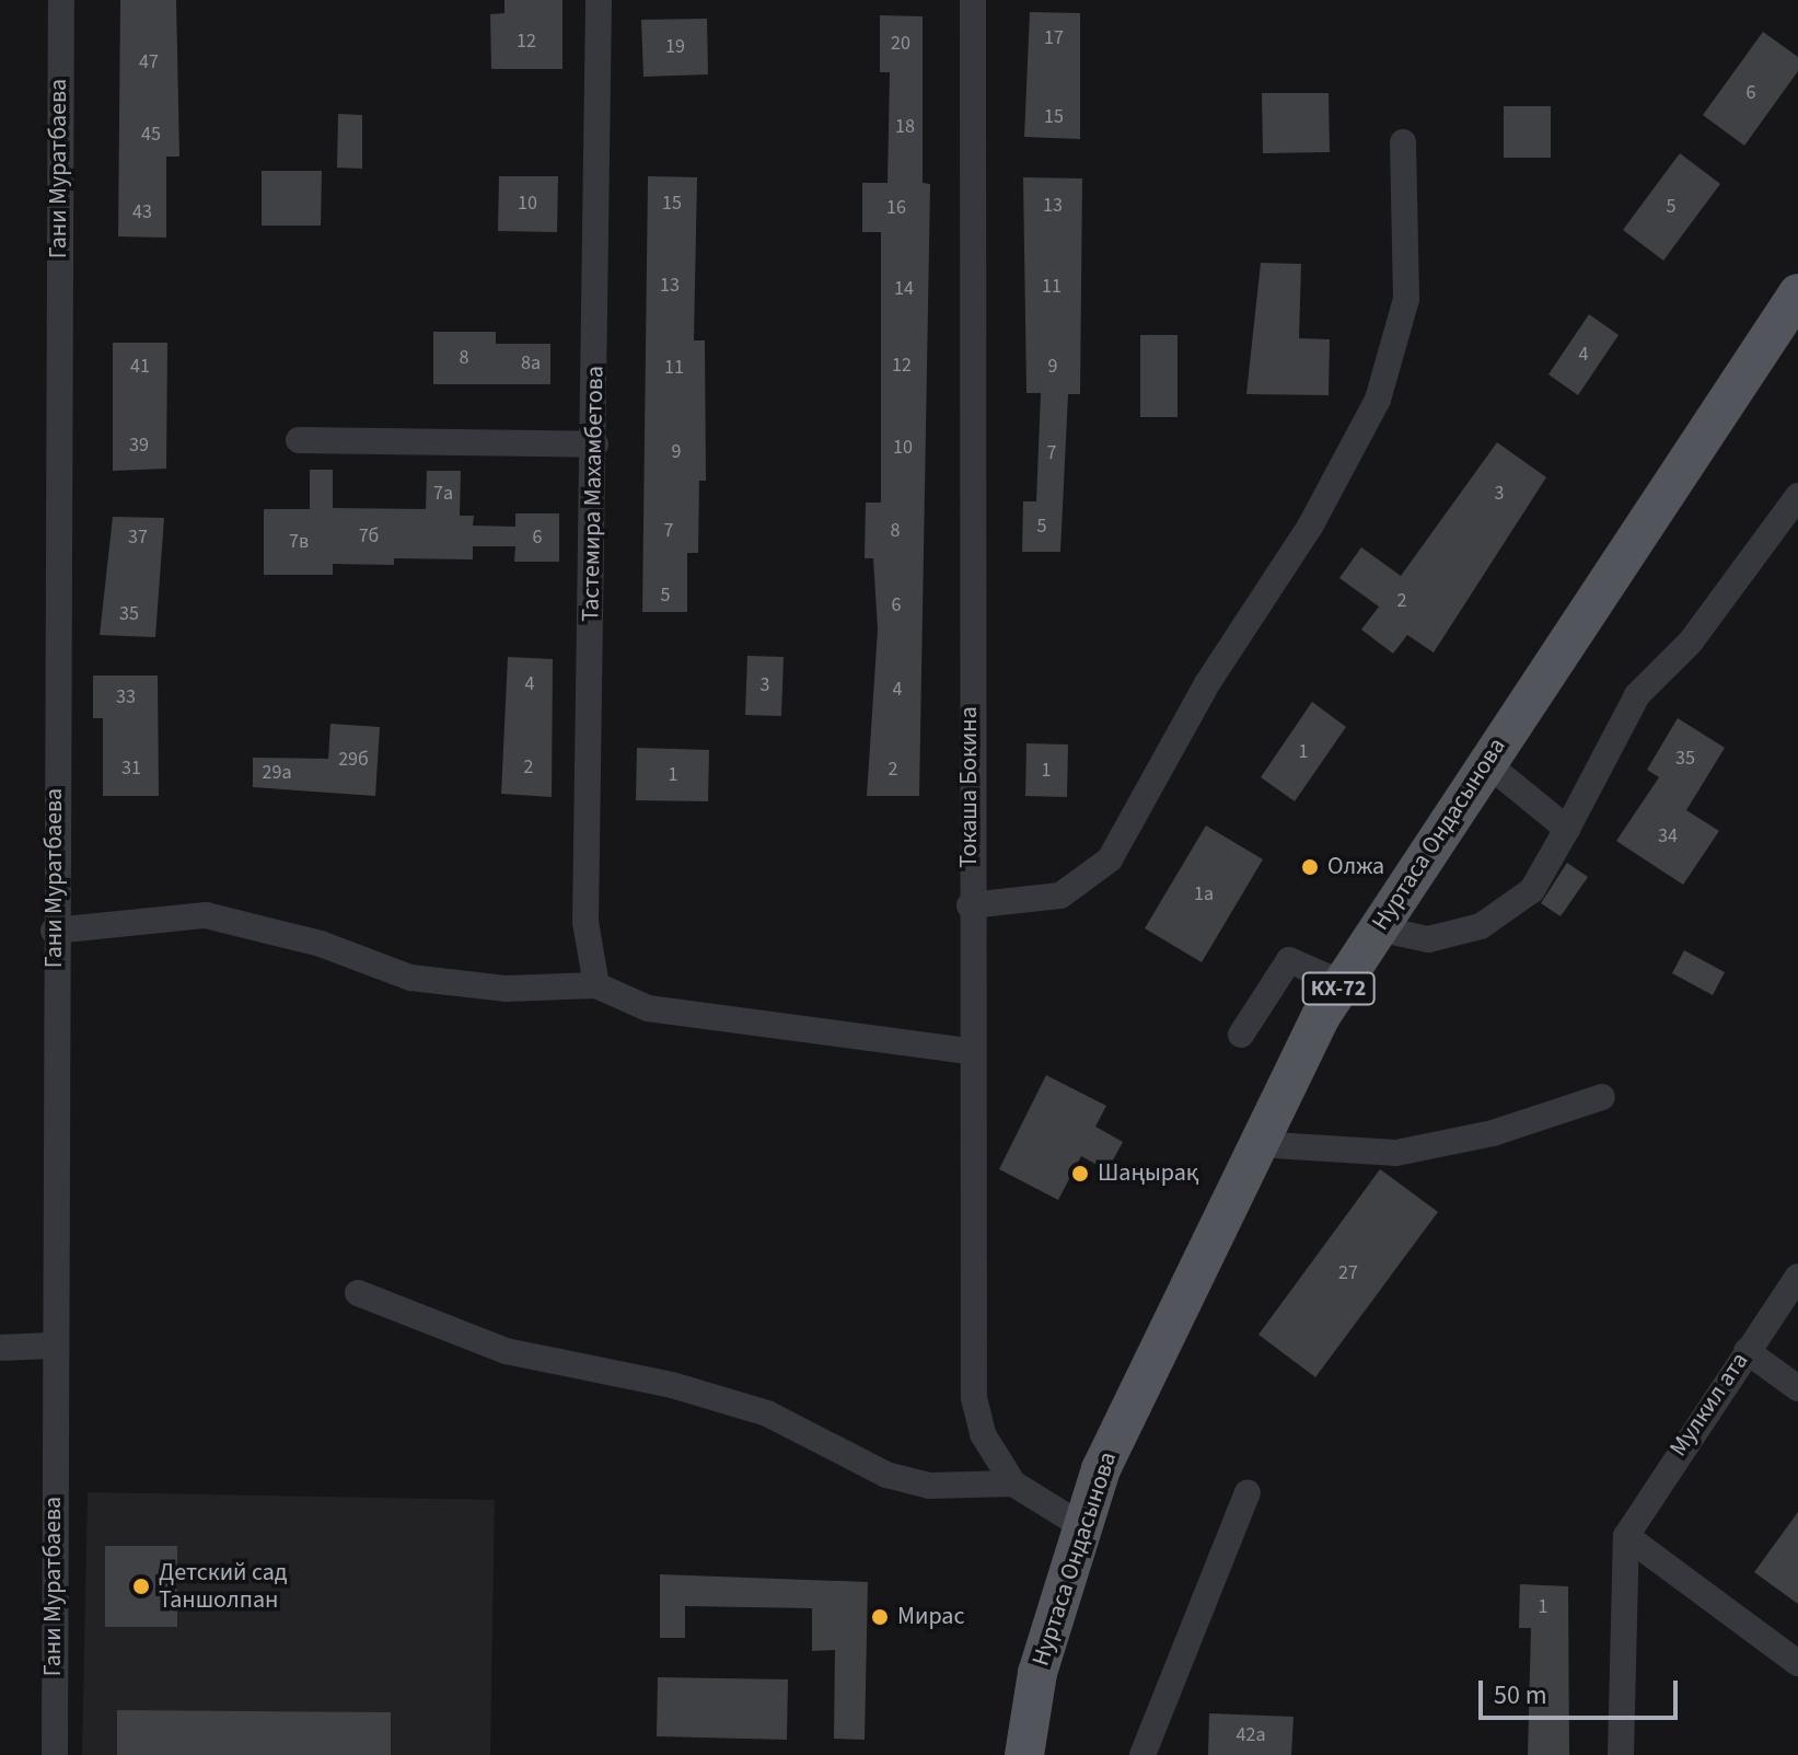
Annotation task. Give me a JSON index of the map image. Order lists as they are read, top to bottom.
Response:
{
  "streets": {
    "main road": ["Нуртаса Ондасынова", "КХ-72"],
    "street": [
      "Гани Муратбаева",
      "Тастемира Махамбетова",
      "Токаша Бокина",
      "Мулкил ата"
    ]
  },
  "crossings": [
    ["Токаша Бокина", "Нуртаса Ондасынова"]
  ],
  "places": [
    "Олжа",
    "Шаңырақ",
    "Детский сад Таншолпан",
    "Мирас"
  ],
  "house_numbers": [
    "17",
    "12",
    "20",
    "19",
    "47",
    "6",
    "15",
    "18",
    "45",
    "10",
    "15",
    "13",
    "5",
    "16",
    "43",
    "13",
    "11",
    "14",
    "4",
    "8",
    "8а",
    "12",
    "41",
    "9",
    "11",
    "39",
    "10",
    "9",
    "7",
    "7а",
    "3",
    "5",
    "7",
    "8",
    "7б",
    "37",
    "6",
    "7в",
    "5",
    "2",
    "6",
    "35",
    "4",
    "3",
    "4",
    "33",
    "1",
    "35",
    "29б",
    "2",
    "31",
    "2",
    "1",
    "29а",
    "1",
    "34",
    "1а",
    "27",
    "1",
    "42а"
  ],
  "scale_bar": "50 m"
}
